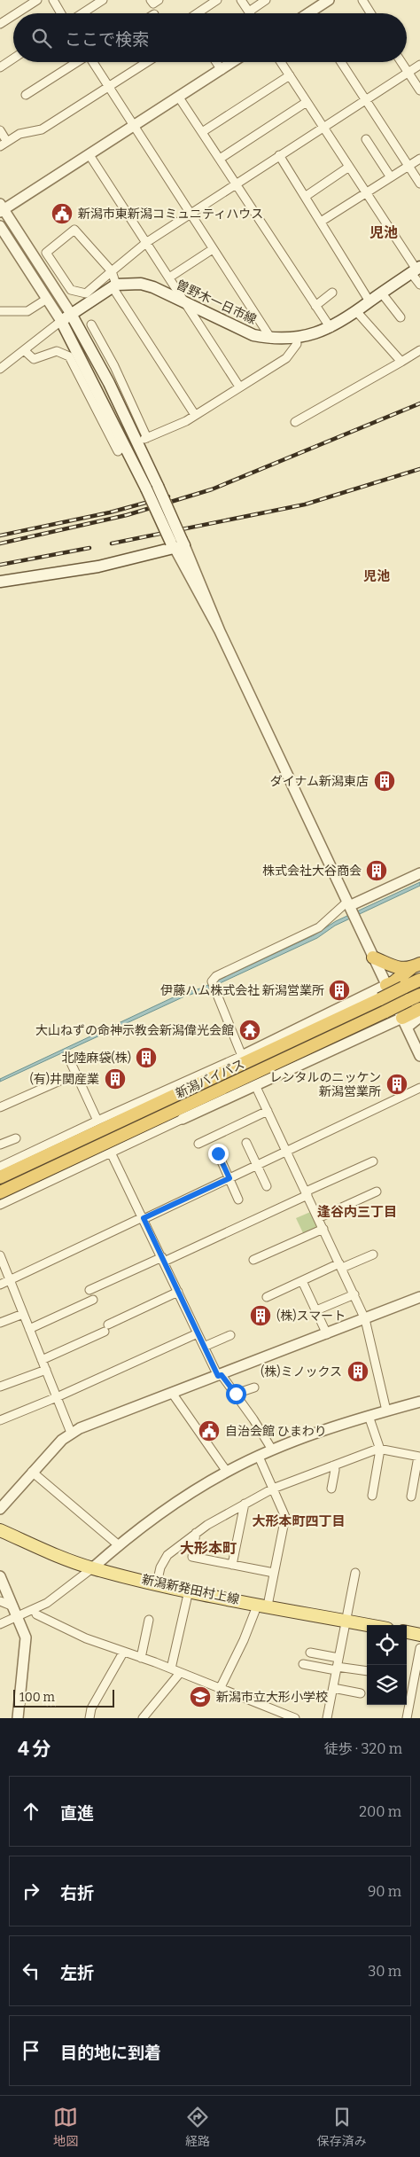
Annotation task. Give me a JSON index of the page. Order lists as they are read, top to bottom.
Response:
{
  "streets": {
    "highway": ["新潟バイパス"],
    "main road": ["曽野木一日市線", "新潟新発田村上線"]
  },
  "districts": [
    "児池",
    "児池",
    "逢谷内三丁目",
    "大形本町四丁目",
    "大形本町"
  ],
  "places": {
    "public building": ["新潟市東新潟コミュニティハウス", "自治会館 ひまわり"],
    "building": [
      "ダイナム新潟東店",
      "株式会社大谷商会",
      "伊藤ハム株式会社 新潟営業所",
      "北陸麻袋(株)",
      "(有)井関産業",
      "レンタルのニッケン 新潟営業所",
      "(株)スマート",
      "(株)ミノックス"
    ],
    "temple": ["大山ねずの命神示教会新潟偉光会館"],
    "school or university": ["新潟市立大形小学校"]
  },
  "scale_bar": "100 m",
  "page": {
    "search": "ここで検索",
    "scale": "100 m",
    "heading": ["4 分", "徒歩 · 320 m"],
    "list": [
      ["直進", "200 m"],
      ["右折", "90 m"],
      ["左折", "30 m"],
      "目的地に到着"
    ],
    "nav": ["地図", "経路", "保存済み"]
  }
}
